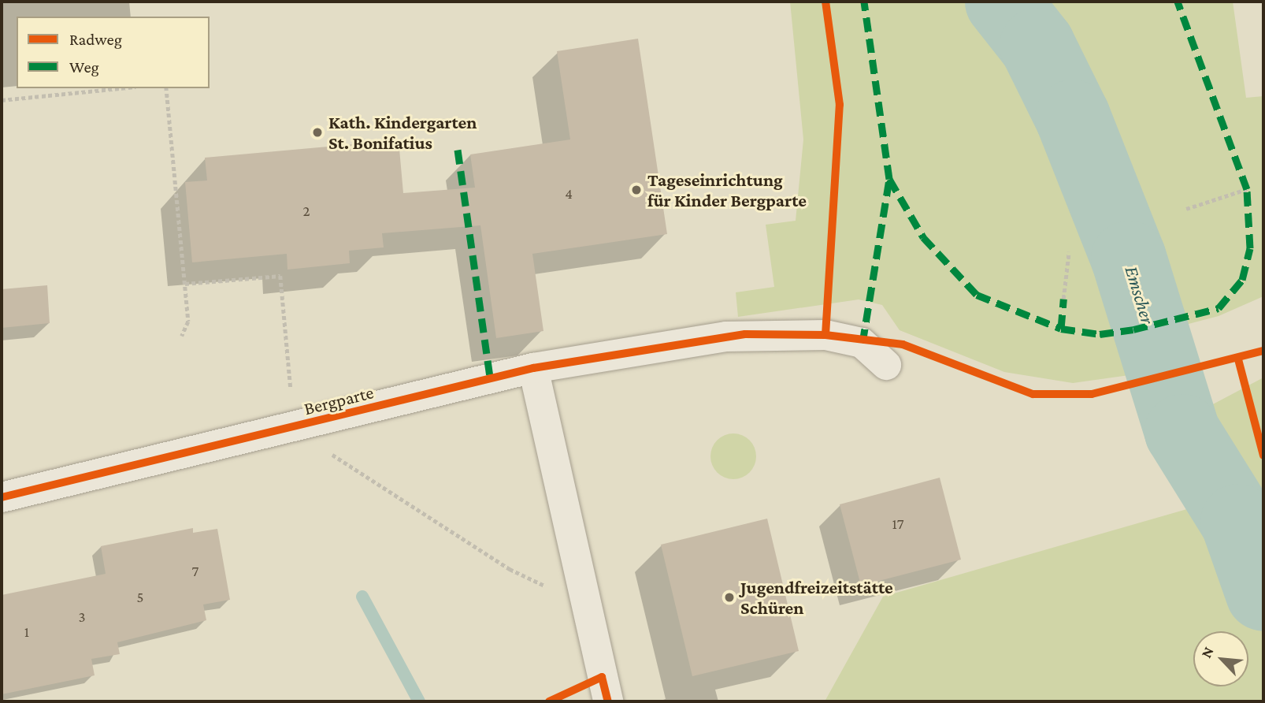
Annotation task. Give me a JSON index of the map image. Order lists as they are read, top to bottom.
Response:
{
  "streets": {
    "street": ["Bergparte"]
  },
  "water": ["Emscher"],
  "places": ["Kath. Kindergarten St. Bonifatius", "Tageseinrichtung für Kinder Bergparte", "Jugendfreizeitstätte Schüren"],
  "house_numbers": [
    "4",
    "2",
    "17",
    "7",
    "5",
    "3",
    "1"
  ],
  "legend": ["Radweg", "Weg"],
  "north": "top left"
}
